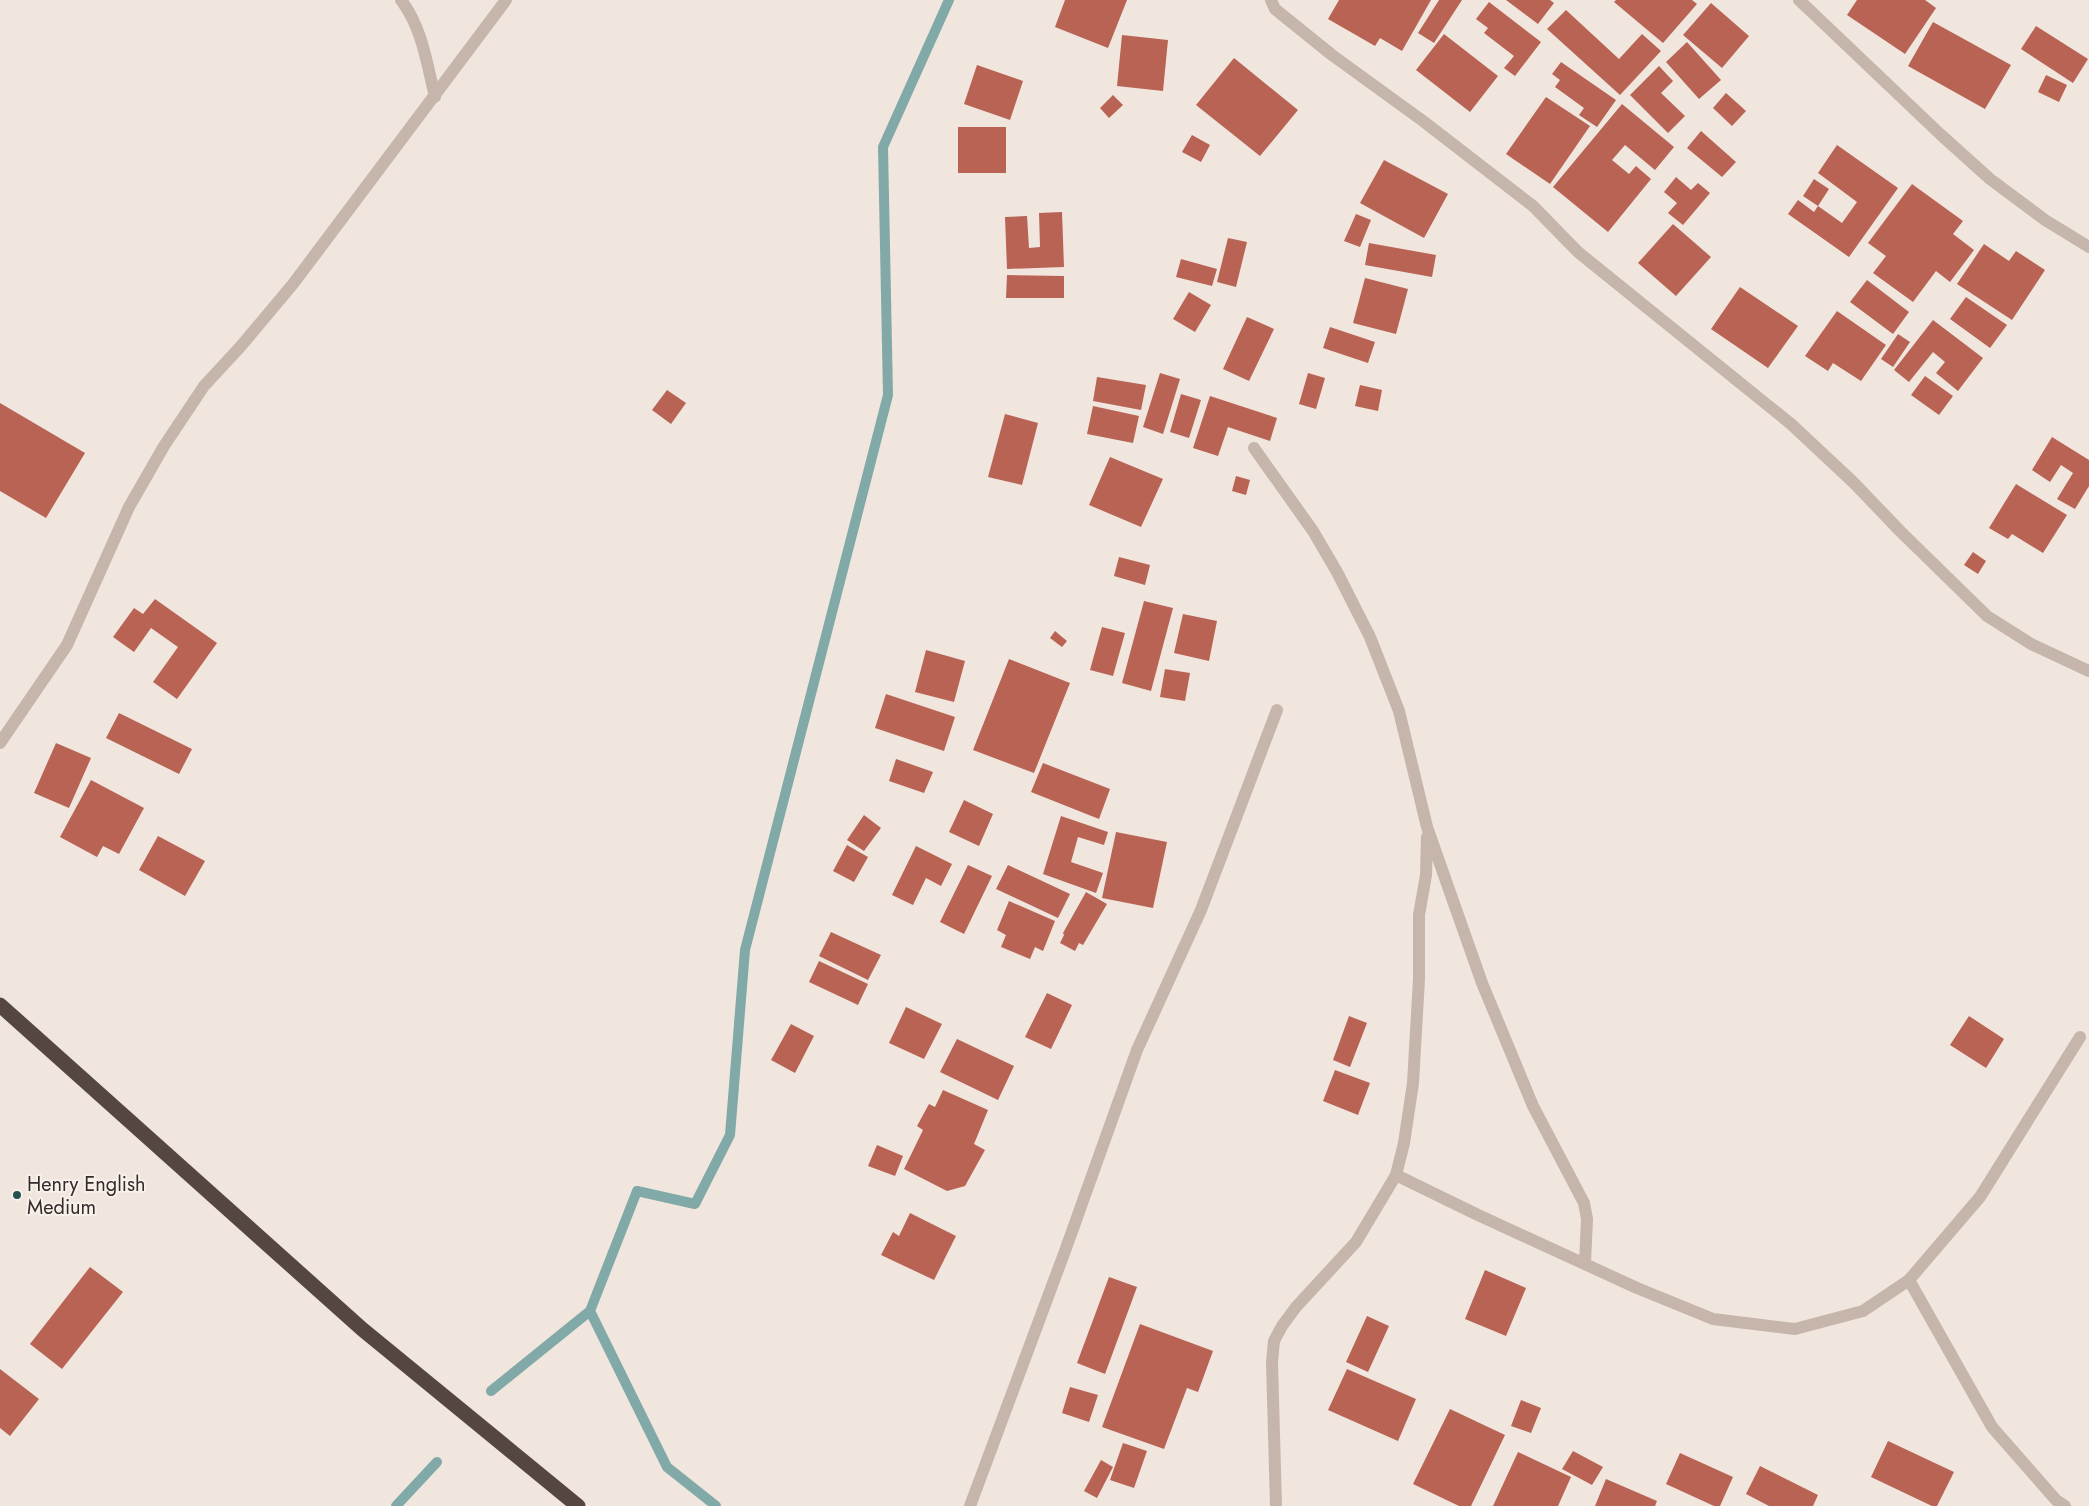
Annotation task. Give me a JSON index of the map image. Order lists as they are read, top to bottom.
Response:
{
  "places": ["Henry English Medium"]
}
